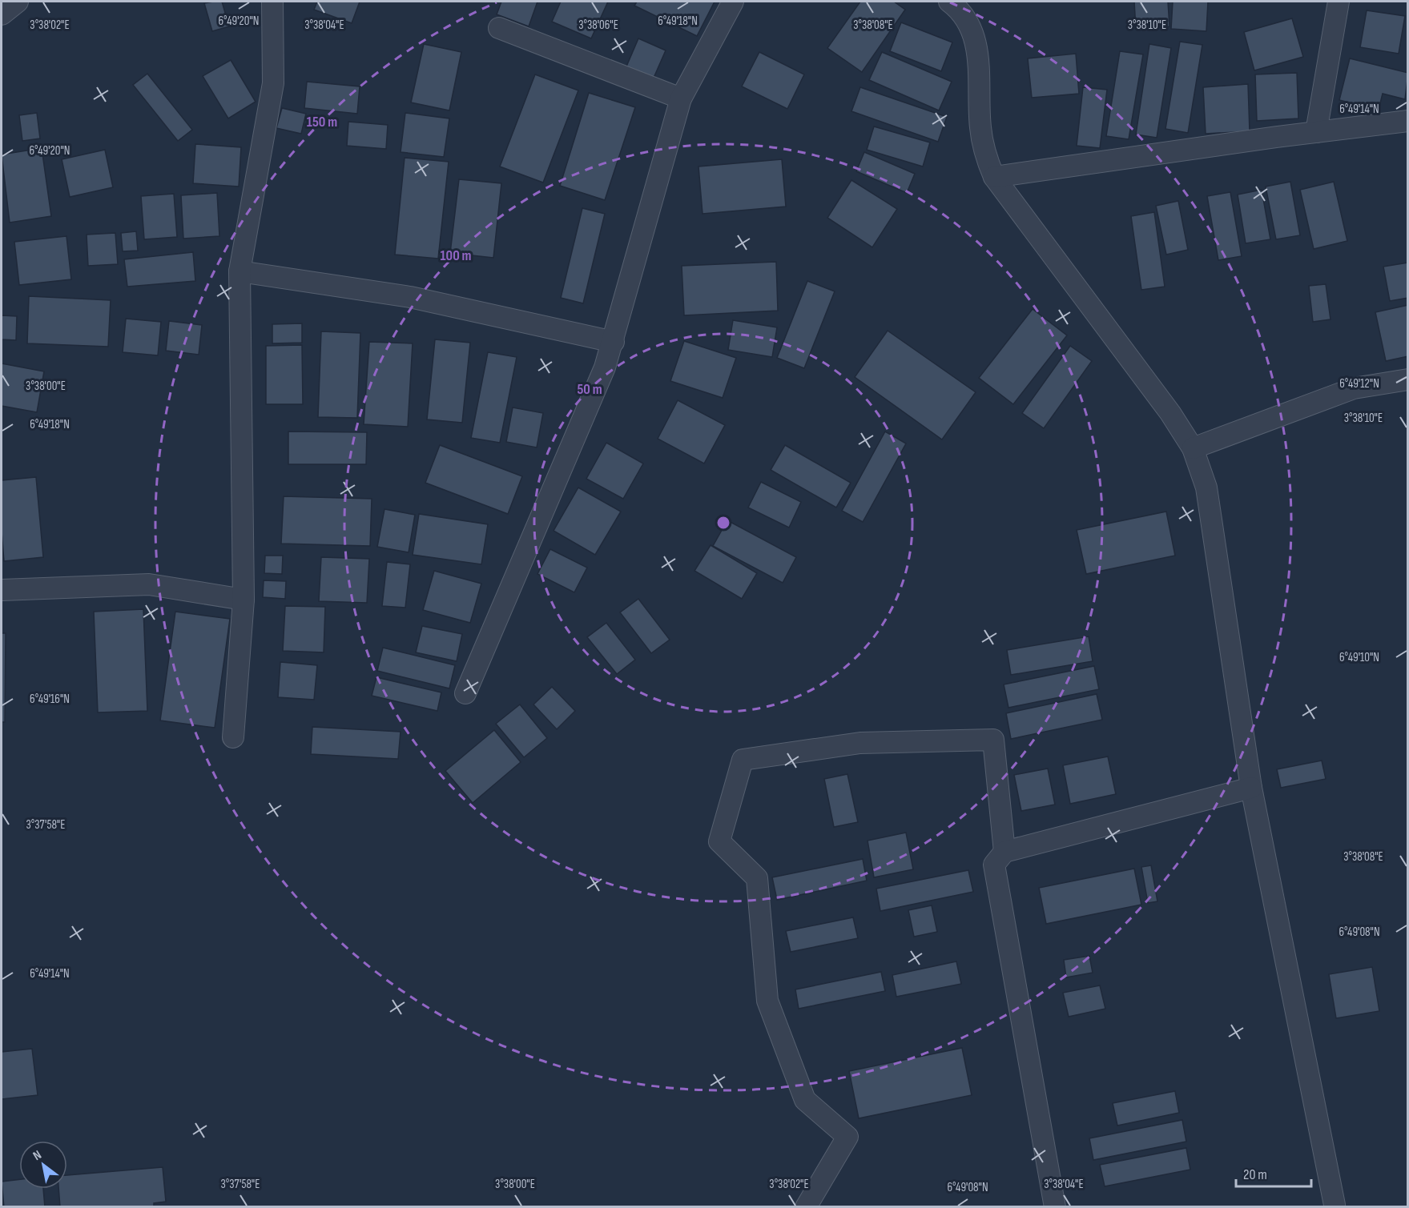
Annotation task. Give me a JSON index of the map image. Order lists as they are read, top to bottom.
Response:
{
  "scale_bar": "20 m",
  "north": "top left",
  "coordinates": [
    "6°49'18\"N",
    "6°49'20\"N",
    "3°38'02\"E",
    "3°38'04\"E",
    "3°38'06\"E",
    "3°38'08\"E",
    "3°38'10\"E",
    "6°49'14\"N",
    "6°49'12\"N",
    "3°38'00\"E",
    "6°49'10\"N",
    "6°49'16\"N",
    "3°37'58\"E",
    "6°49'08\"N"
  ],
  "rings": ["150 m", "100 m", "50 m"]
}
